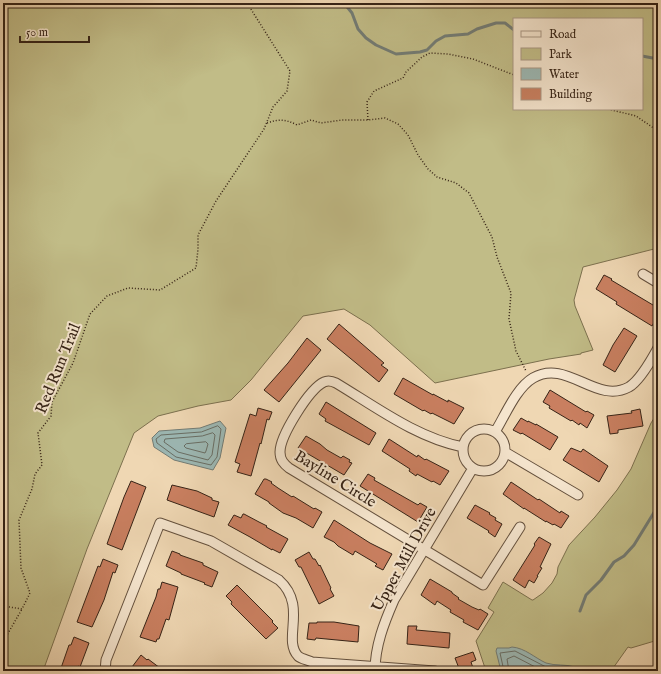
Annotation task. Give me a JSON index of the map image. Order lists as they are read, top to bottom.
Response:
{
  "streets": {
    "street": ["Bayline Circle", "Upper Mill Drive"],
    "path": ["Red Run Trail"]
  },
  "crossings": [
    ["Bayline Circle", "Upper Mill Drive"]
  ],
  "legend": [
    "Road",
    "Park",
    "Water",
    "Building"
  ],
  "scale_bar": "50 m"
}
